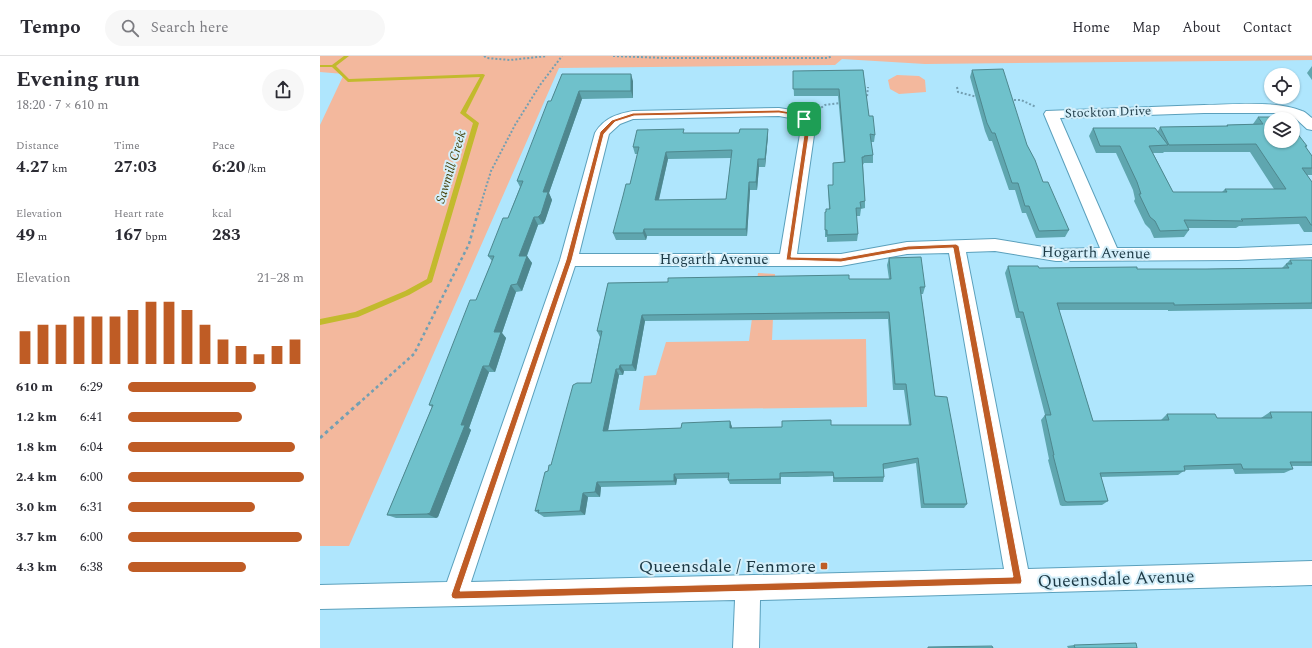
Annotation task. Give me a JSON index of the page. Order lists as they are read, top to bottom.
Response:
{
  "streets": {
    "street": ["Stockton Drive", "Hogarth Avenue", "Queensdale Avenue"]
  },
  "crossings": [
    ["Stockton Drive", "Hogarth Avenue"]
  ],
  "water": ["Sawmill Creek"],
  "places": {
    "transit": ["Queensdale / Fenmore"]
  },
  "page": {
    "header": "Tempo",
    "search": "Search here",
    "nav": [
      "Home",
      "Map",
      "About",
      "Contact"
    ],
    "heading": ["Evening run", "18:20 · 7 × 610 m"],
    "stats": [
      ["Distance", "4.27 km"],
      ["Time", "27:03"],
      ["Pace", "6:20 /km"],
      ["Elevation", "49 m"],
      ["Heart rate", "167 bpm"],
      ["kcal", "283"]
    ],
    "chart": ["Elevation", "21–28 m"],
    "list": [
      {
        "name": "610 m",
        "note": "6:29"
      },
      {
        "name": "1.2 km",
        "note": "6:41"
      },
      {
        "name": "1.8 km",
        "note": "6:04"
      },
      {
        "name": "2.4 km",
        "note": "6:00"
      },
      {
        "name": "3.0 km",
        "note": "6:31"
      },
      {
        "name": "3.7 km",
        "note": "6:00"
      },
      {
        "name": "4.3 km",
        "note": "6:38"
      }
    ]
  }
}
